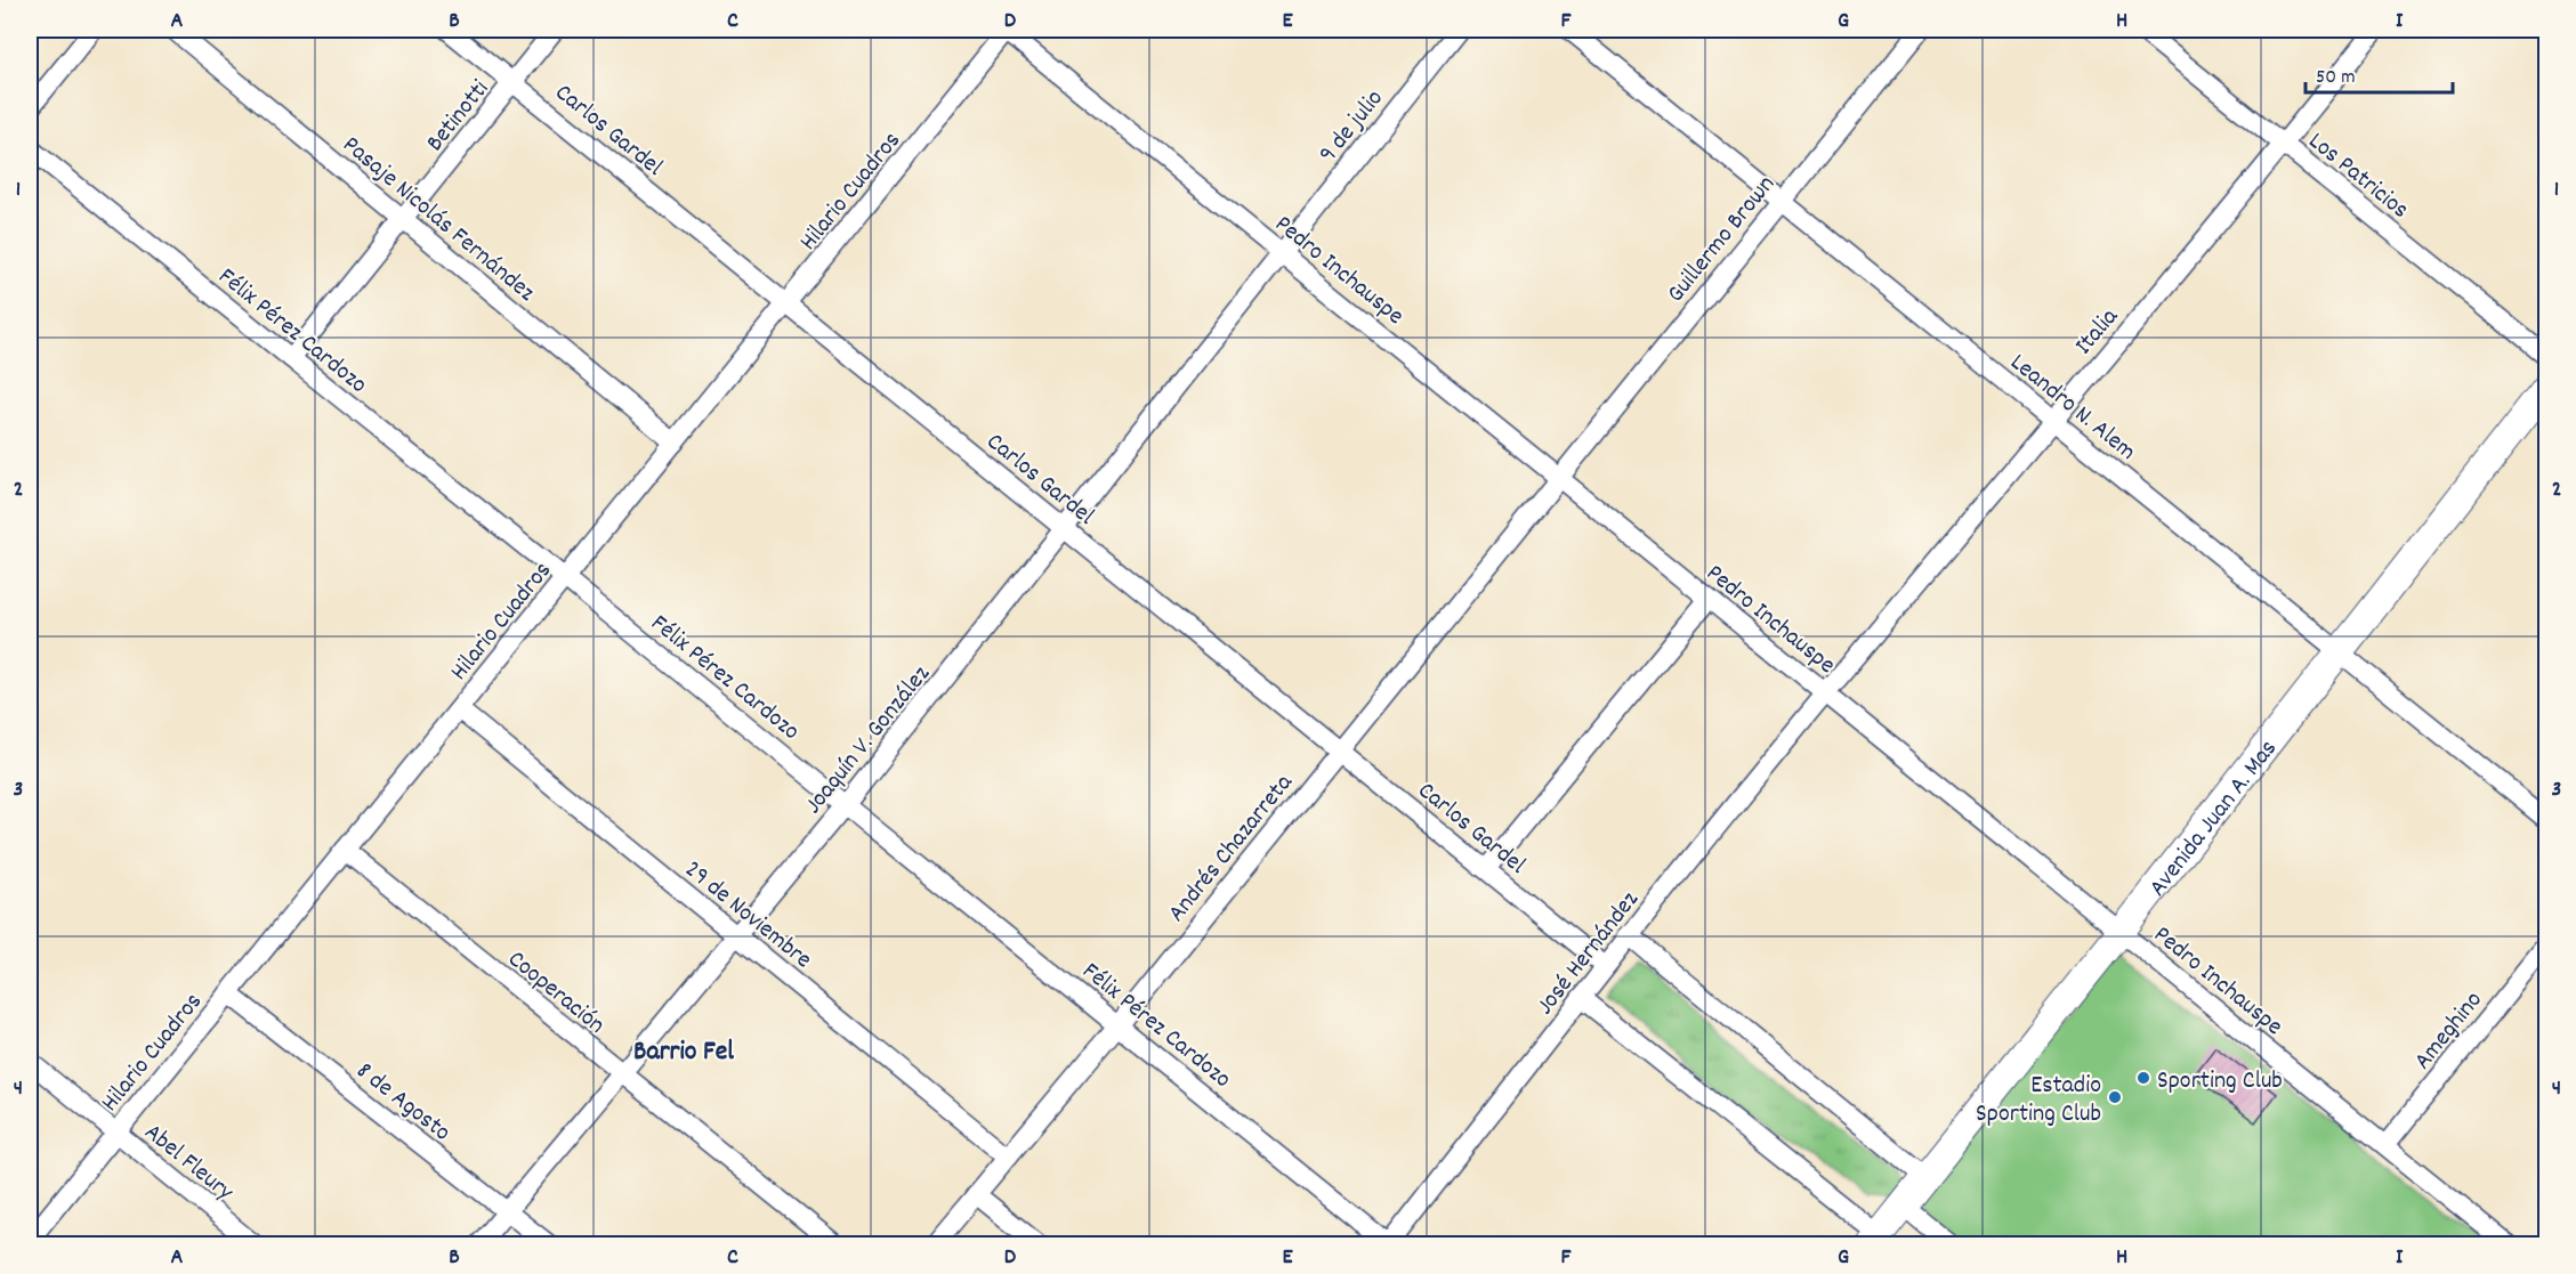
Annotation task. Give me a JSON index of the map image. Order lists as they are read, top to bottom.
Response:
{
  "streets": {
    "main road": ["Avenida Juan A. Mas"],
    "street": [
      "Betinotti",
      "9 de julio",
      "Carlos Gardel",
      "Los Patricios",
      "Hilario Cuadros",
      "Pasaje Nicolás Fernández",
      "Guillermo Brown",
      "Pedro Inchauspe",
      "Félix Pérez Cardozo",
      "Italia",
      "Leandro N. Alem",
      "Joaquín V. González",
      "Andrés Chazarreta",
      "29 de Noviembre",
      "José Hernández",
      "Cooperación",
      "Ameghino",
      "8 de Agosto",
      "Abel Fleury"
    ]
  },
  "crossings": [
    ["Betinotti", "Carlos Gardel"],
    ["Betinotti", "Pasaje Nicolás Fernández"],
    ["Betinotti", "Félix Pérez Cardozo"],
    ["9 de julio", "Pedro Inchauspe"],
    ["9 de julio", "Joaquín V. González"],
    ["Carlos Gardel", "Hilario Cuadros"],
    ["Carlos Gardel", "Joaquín V. González"],
    ["Carlos Gardel", "Andrés Chazarreta"],
    ["Carlos Gardel", "José Hernández"],
    ["Los Patricios", "Italia"],
    ["Hilario Cuadros", "Pasaje Nicolás Fernández"],
    ["Hilario Cuadros", "Pedro Inchauspe"],
    ["Hilario Cuadros", "Félix Pérez Cardozo"],
    ["Hilario Cuadros", "29 de Noviembre"],
    ["Hilario Cuadros", "Cooperación"],
    ["Hilario Cuadros", "8 de Agosto"],
    ["Hilario Cuadros", "Abel Fleury"],
    ["Guillermo Brown", "Pedro Inchauspe"],
    ["Guillermo Brown", "Leandro N. Alem"],
    ["Guillermo Brown", "Andrés Chazarreta"],
    ["Pedro Inchauspe", "Italia"],
    ["Pedro Inchauspe", "Joaquín V. González"],
    ["Pedro Inchauspe", "Avenida Juan A. Mas"],
    ["Pedro Inchauspe", "Andrés Chazarreta"],
    ["Pedro Inchauspe", "José Hernández"],
    ["Pedro Inchauspe", "Ameghino"],
    ["Félix Pérez Cardozo", "Joaquín V. González"],
    ["Félix Pérez Cardozo", "Andrés Chazarreta"],
    ["Félix Pérez Cardozo", "José Hernández"],
    ["Italia", "Leandro N. Alem"],
    ["Italia", "José Hernández"],
    ["Leandro N. Alem", "Avenida Juan A. Mas"],
    ["Joaquín V. González", "29 de Noviembre"],
    ["Joaquín V. González", "Cooperación"],
    ["Joaquín V. González", "8 de Agosto"],
    ["Andrés Chazarreta", "29 de Noviembre"]
  ],
  "districts": ["Barrio Fel"],
  "places": ["Sporting Club", "Estadio Sporting Club"],
  "scale_bar": "50 m",
  "grid": {
    "columns": [
      "A",
      "B",
      "C",
      "D",
      "E",
      "F",
      "G",
      "H",
      "I"
    ],
    "rows": [
      "1",
      "2",
      "3",
      "4"
    ]
  }
}
